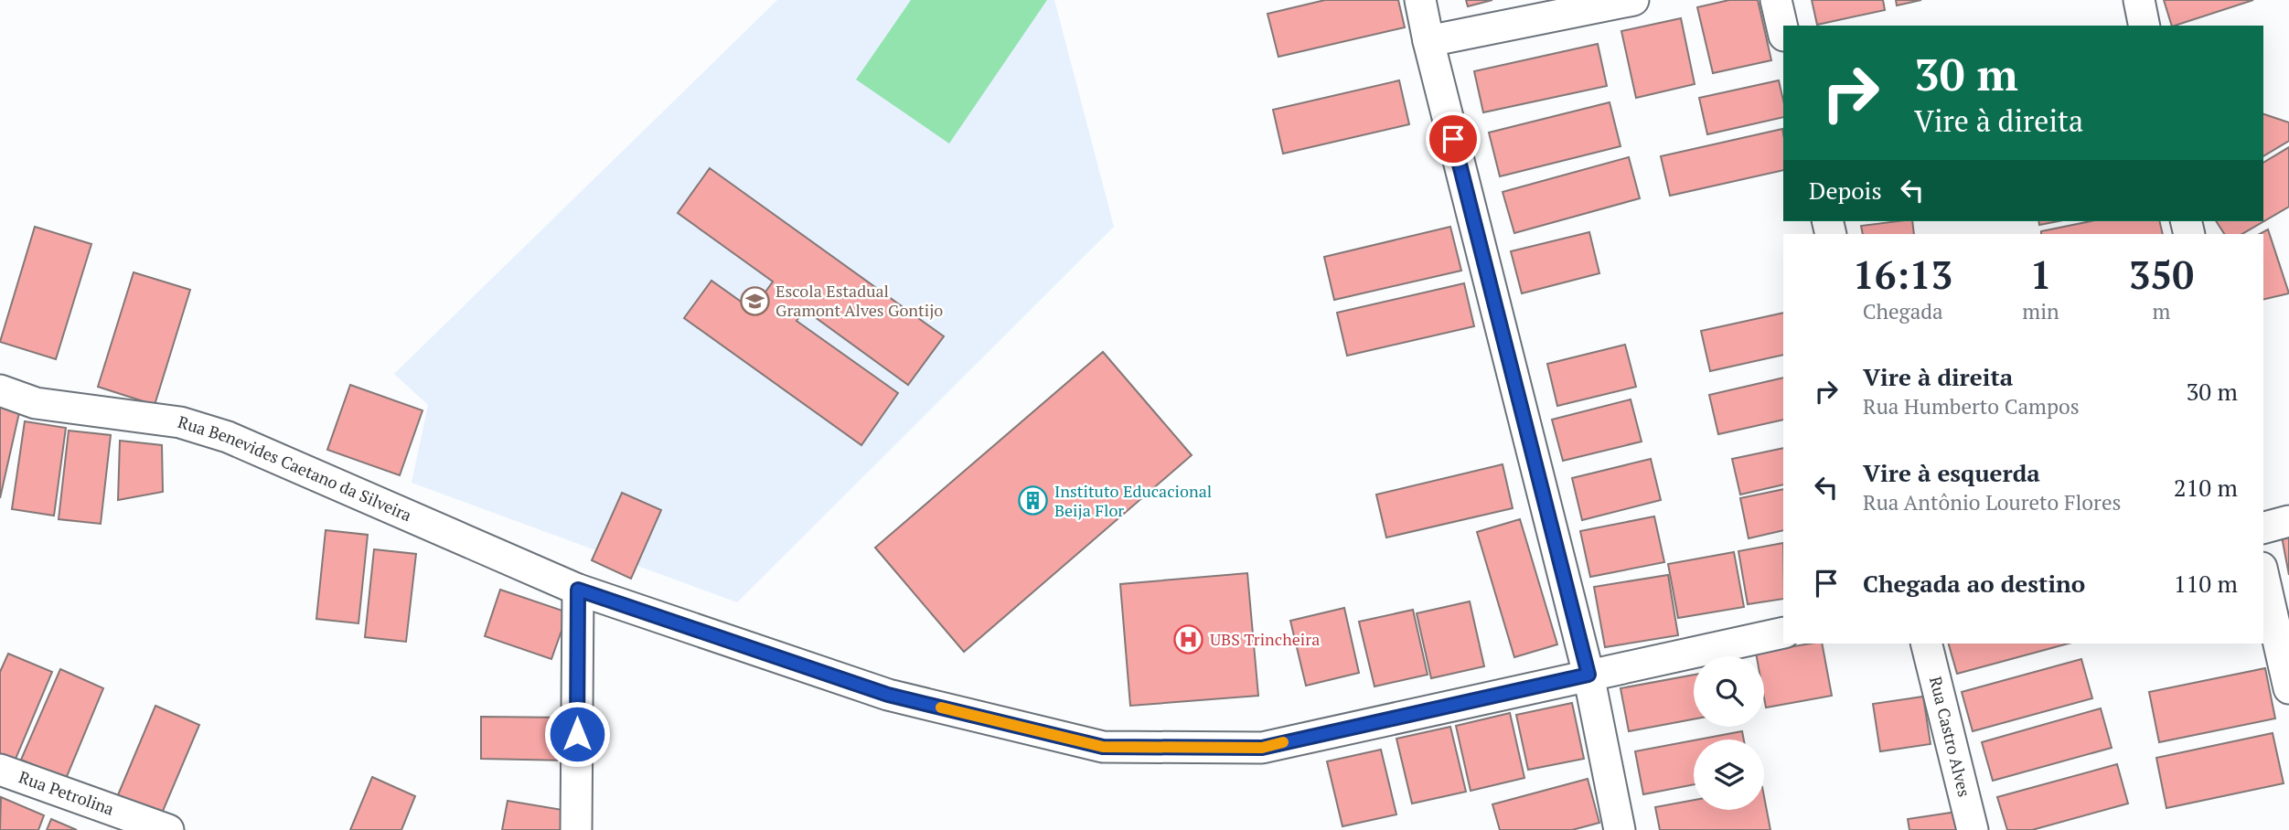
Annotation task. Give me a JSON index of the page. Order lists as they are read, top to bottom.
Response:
{
  "streets": {
    "street": ["Rua Benevides Caetano da Silveira", "Rua Castro Alves", "Rua Petrolina"]
  },
  "places": {
    "school or university": ["Escola Estadual Gramont Alves Gontijo"],
    "building": ["Instituto Educacional Beija Flor"],
    "hospital": ["UBS Trincheira"]
  },
  "page": {
    "turn": ["30 m", "Vire à direita"],
    "then": "Depois",
    "eta": [
      "16:13",
      "Chegada",
      "1",
      "min",
      "350",
      "m"
    ],
    "list": [
      {
        "name": "Vire à direita",
        "note": "Rua Humberto Campos",
        "value": "30 m"
      },
      {
        "name": "Vire à esquerda",
        "note": "Rua Antônio Loureto Flores",
        "value": "210 m"
      },
      {
        "name": "Chegada ao destino",
        "value": "110 m"
      }
    ]
  }
}
